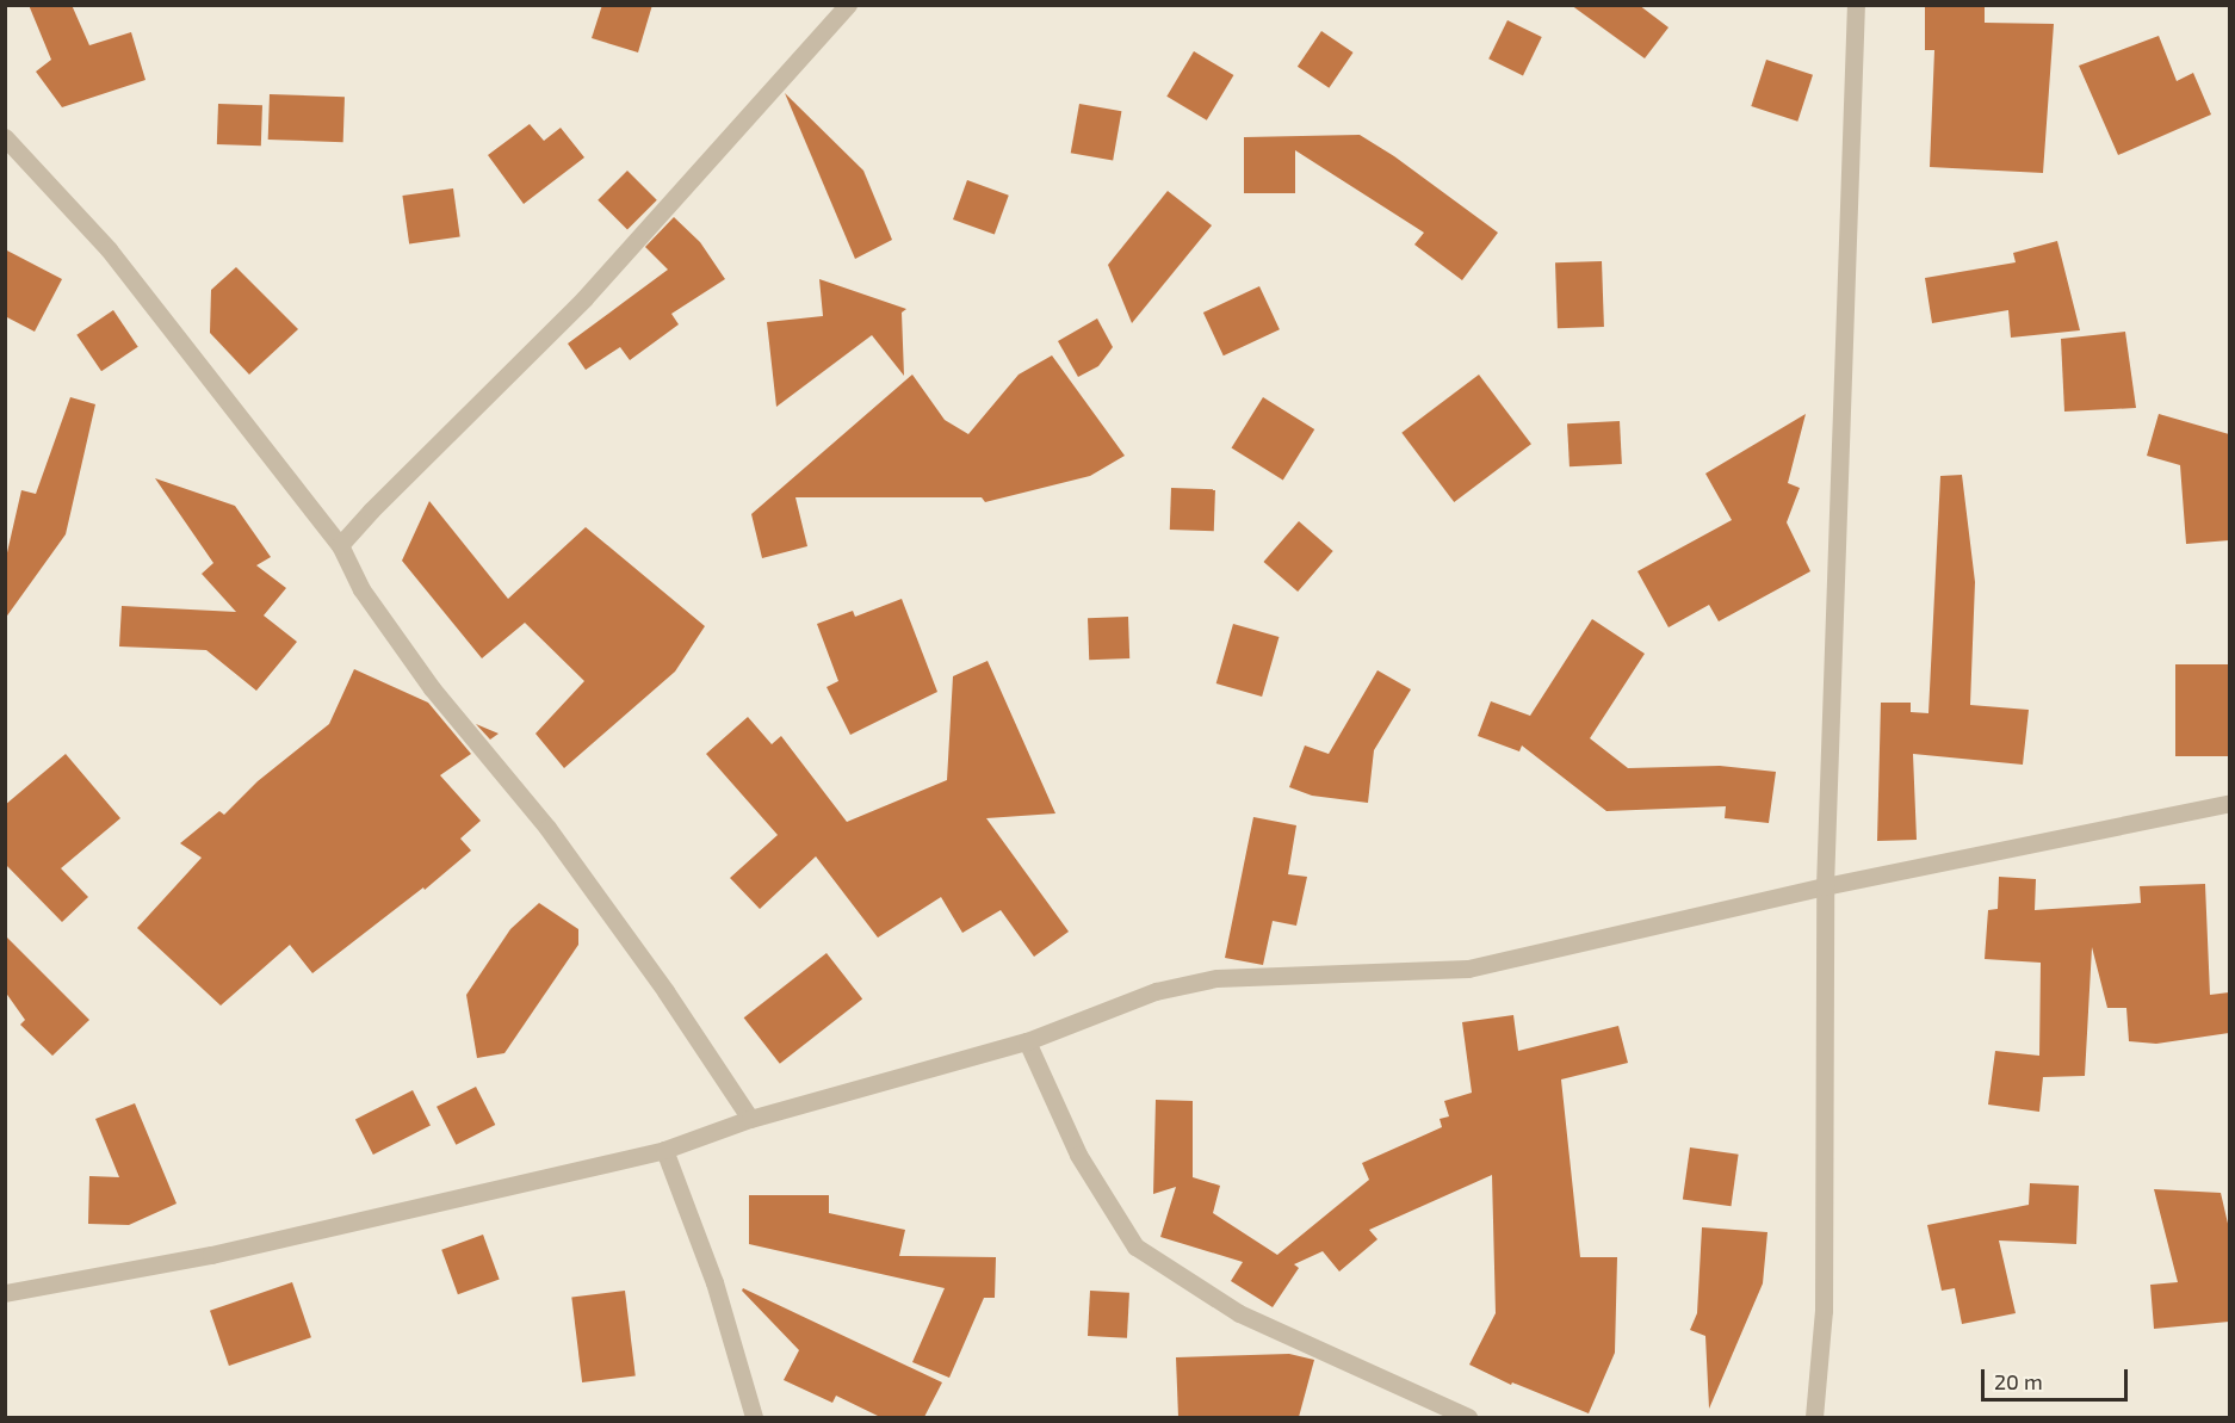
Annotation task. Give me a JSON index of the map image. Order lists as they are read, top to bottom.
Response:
{
  "scale_bar": "20 m"
}
